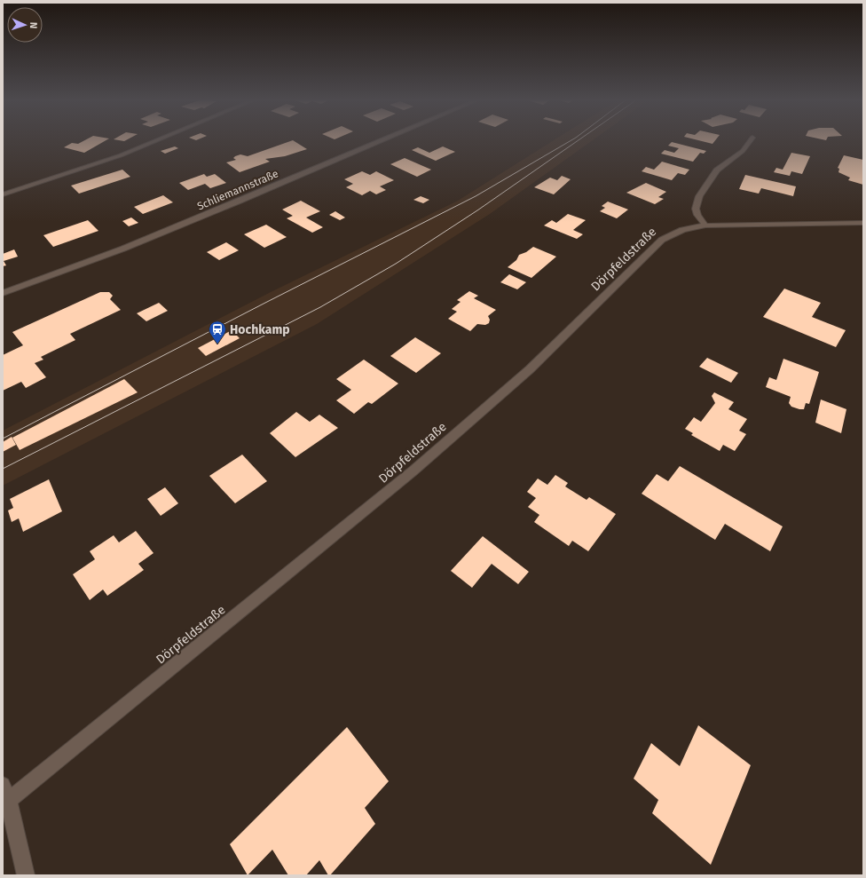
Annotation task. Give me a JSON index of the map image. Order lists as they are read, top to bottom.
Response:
{
  "streets": {
    "street": ["Schliemannstraße", "Dörpfeldstraße"]
  },
  "places": {
    "station": ["Hochkamp"]
  },
  "north": "right"
}
